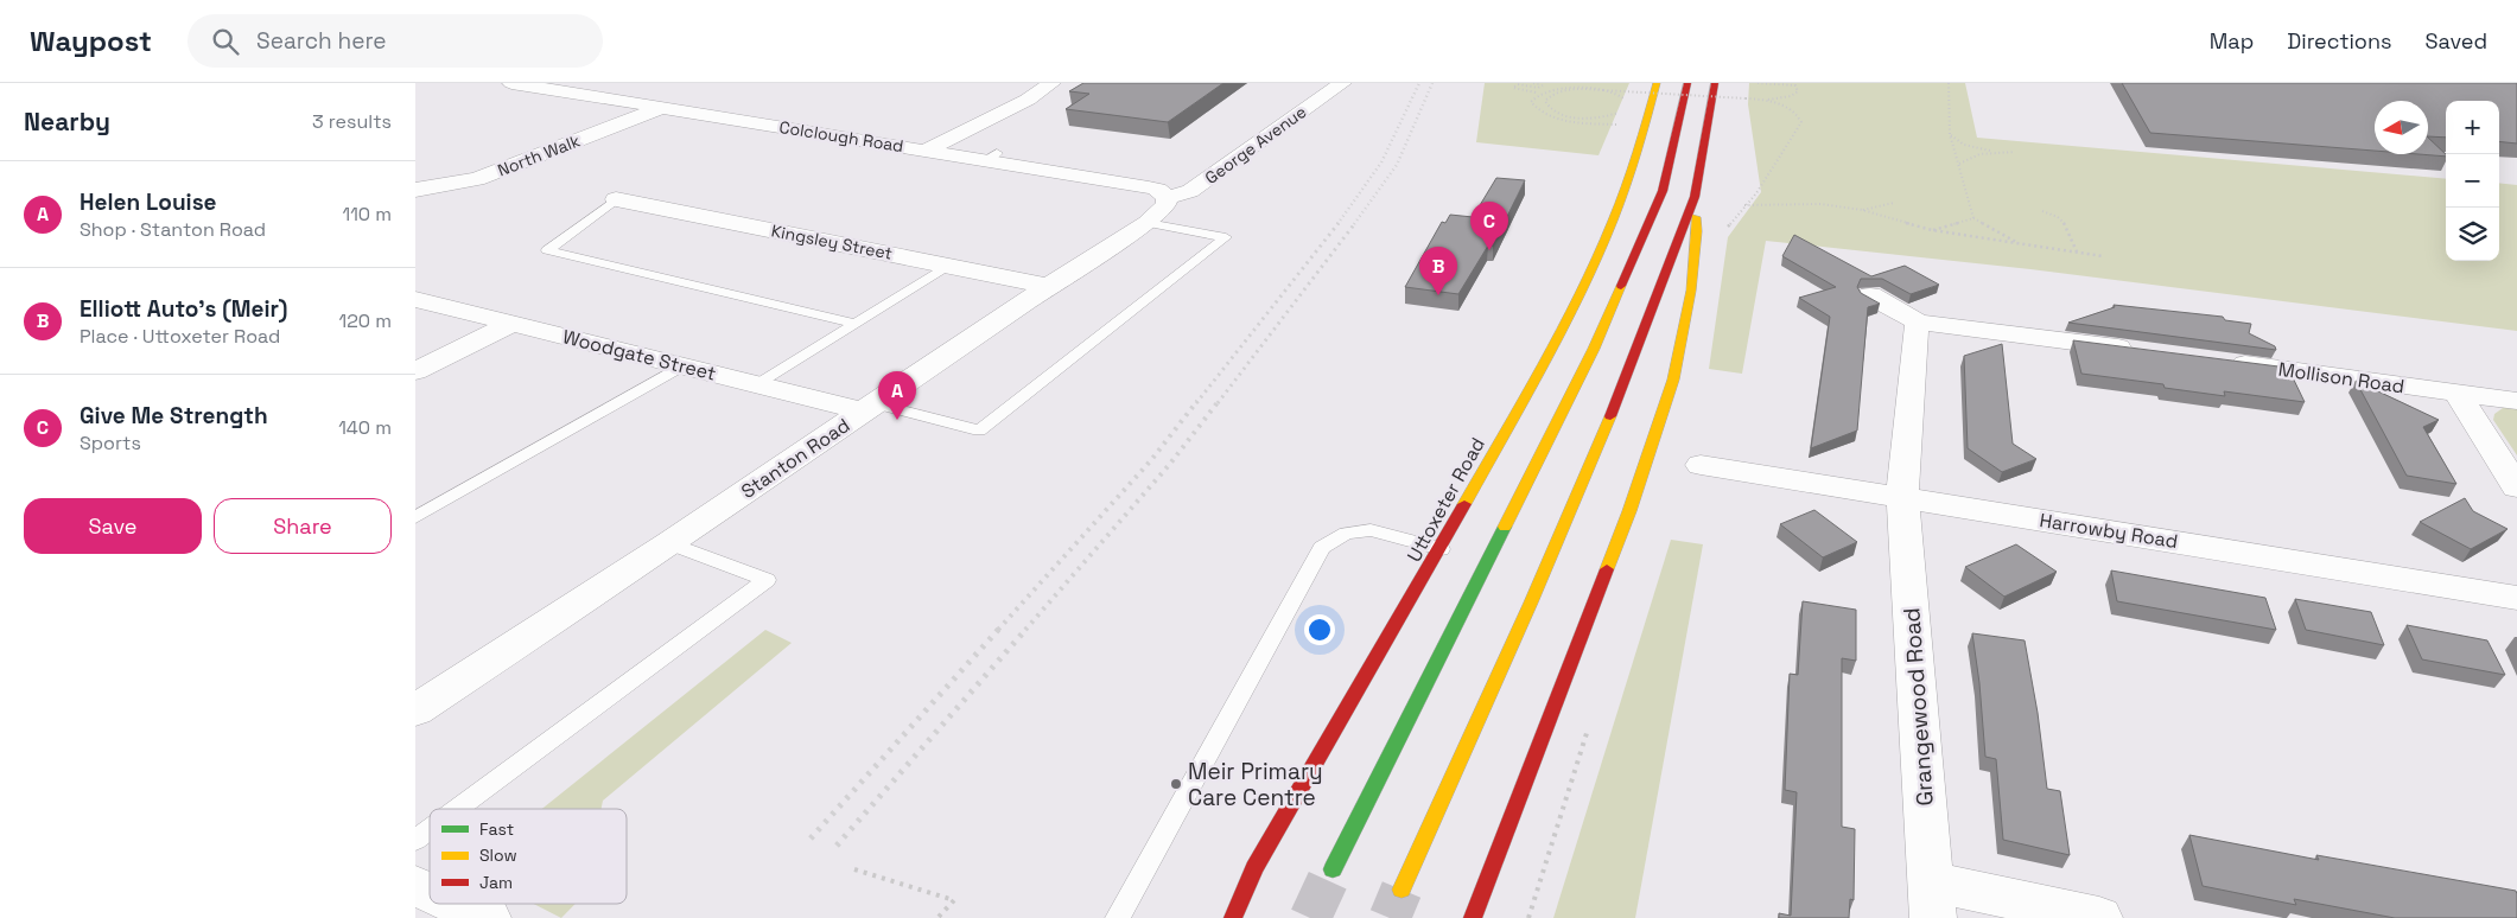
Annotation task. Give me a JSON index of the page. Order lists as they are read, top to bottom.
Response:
{
  "streets": {
    "highway": ["Uttoxeter Road"],
    "street": [
      "Colclough Road",
      "George Avenue",
      "North Walk",
      "Kingsley Street",
      "Woodgate Street",
      "Mollison Road",
      "Stanton Road",
      "Harrowby Road",
      "Grangewood Road"
    ]
  },
  "crossings": [
    ["Colclough Road", "George Avenue"],
    ["Colclough Road", "North Walk"],
    ["Colclough Road", "Stanton Road"],
    ["George Avenue", "Stanton Road"],
    ["Kingsley Street", "Stanton Road"],
    ["Woodgate Street", "Stanton Road"],
    ["Harrowby Road", "Grangewood Road"]
  ],
  "places": ["Meir Primary Care Centre"],
  "legend": ["Fast", "Slow", "Jam"],
  "north": "left",
  "page": {
    "header": "Waypost",
    "search": "Search here",
    "nav": ["Map", "Directions", "Saved"],
    "heading": ["Nearby", "3 results"],
    "map_buttons": ["+", "−"],
    "list": [
      {
        "mark": "A",
        "name": "Helen Louise",
        "note": "Shop · Stanton Road",
        "value": "110 m"
      },
      {
        "mark": "B",
        "name": "Elliott Auto's (Meir)",
        "note": "Place · Uttoxeter Road",
        "value": "120 m"
      },
      {
        "mark": "C",
        "name": "Give Me Strength",
        "note": "Sports",
        "value": "140 m"
      }
    ],
    "pins": ["C", "B", "A"],
    "buttons": ["Save", "Share"]
  }
}
